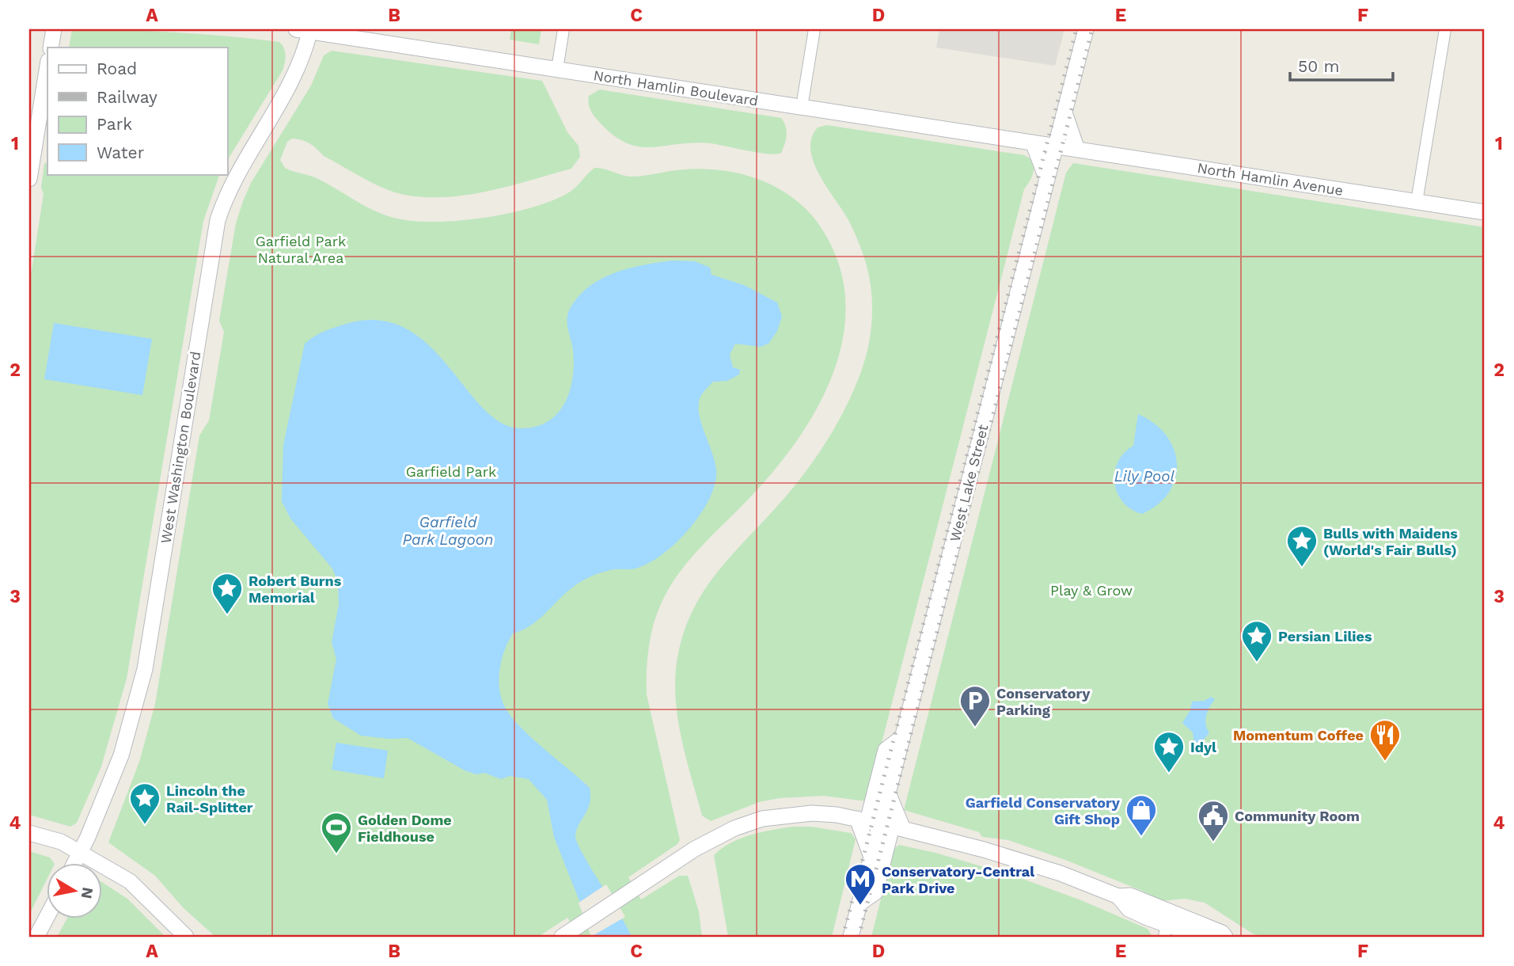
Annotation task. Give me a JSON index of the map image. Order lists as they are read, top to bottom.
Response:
{
  "streets": {
    "street": [
      "North Hamlin Boulevard",
      "North Hamlin Avenue",
      "West Washington Boulevard",
      "West Lake Street"
    ]
  },
  "crossings": [
    ["North Hamlin Boulevard", "North Hamlin Avenue"],
    ["North Hamlin Boulevard", "West Washington Boulevard"],
    ["North Hamlin Boulevard", "West Lake Street"],
    ["North Hamlin Avenue", "West Lake Street"]
  ],
  "water": ["Lily Pool", "Garfield Park Lagoon"],
  "parks": ["Garfield Park Natural Area", "Garfield Park", "Play & Grow"],
  "places": {
    "place": [
      "Bulls with Maidens (World's Fair Bulls)",
      "Robert Burns Memorial",
      "Persian Lilies",
      "Idyl",
      "Lincoln the Rail-Splitter"
    ],
    "parking": ["Conservatory Parking"],
    "restaurant": ["Momentum Coffee"],
    "shop": ["Garfield Conservatory Gift Shop"],
    "public building": ["Community Room"],
    "sports": ["Golden Dome Fieldhouse"],
    "metro station": ["Conservatory-Central Park Drive"]
  },
  "legend": [
    "Road",
    "Railway",
    "Park",
    "Water"
  ],
  "scale_bar": "50 m",
  "north": "right",
  "grid": {
    "columns": [
      "A",
      "B",
      "C",
      "D",
      "E",
      "F"
    ],
    "rows": [
      "1",
      "2",
      "3",
      "4"
    ]
  }
}
